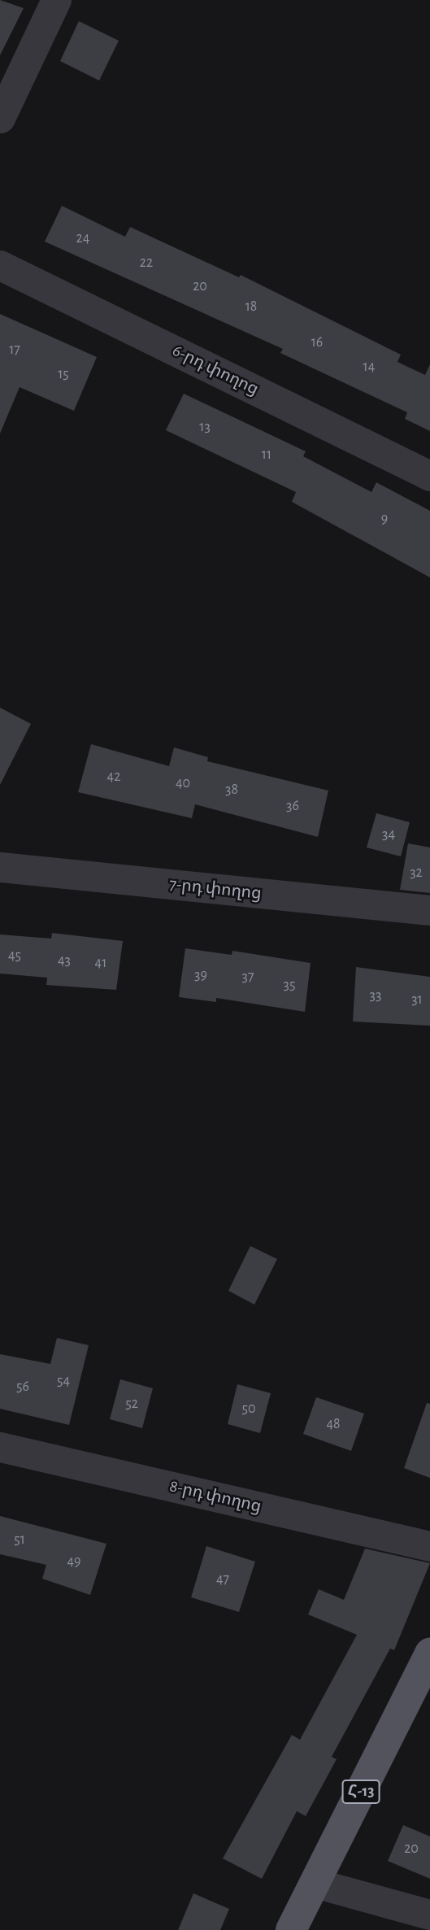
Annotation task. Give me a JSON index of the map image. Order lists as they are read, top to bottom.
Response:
{
  "streets": {
    "main road": ["Հ-13"],
    "street": ["6-րդ փողոց", "7-րդ փողոց", "8-րդ փողոց"]
  },
  "house_numbers": [
    "24",
    "22",
    "20",
    "18",
    "16",
    "17",
    "14",
    "15",
    "13",
    "11",
    "9",
    "42",
    "40",
    "38",
    "36",
    "34",
    "32",
    "45",
    "43",
    "41",
    "39",
    "37",
    "35",
    "33",
    "31",
    "54",
    "56",
    "52",
    "50",
    "48",
    "51",
    "49",
    "47",
    "20"
  ]
}
